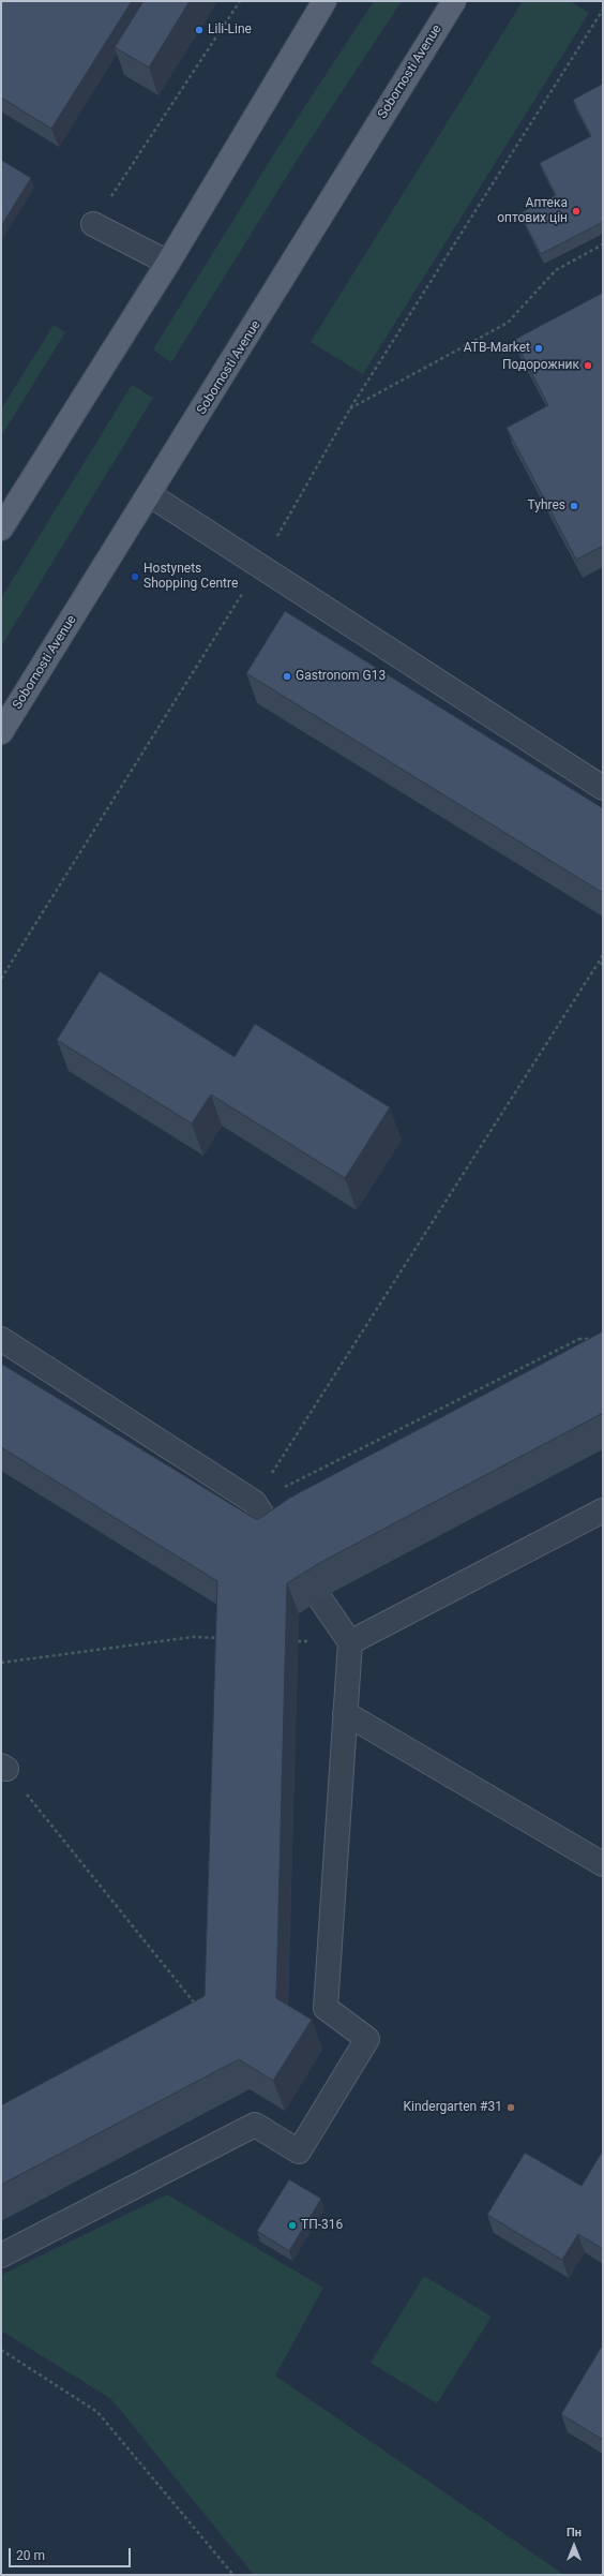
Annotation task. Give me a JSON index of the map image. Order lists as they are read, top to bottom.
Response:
{
  "streets": {
    "main road": ["Sobornosti Avenue"]
  },
  "places": [
    "Lili-Line",
    "Аптека оптових цін",
    "ATB-Market",
    "Подорожник",
    "Tyhres",
    "Hostynets Shopping Centre",
    "Gastronom G13",
    "Kindergarten #31",
    "ТП-316"
  ],
  "scale_bar": "20 m",
  "north": "top"
}
